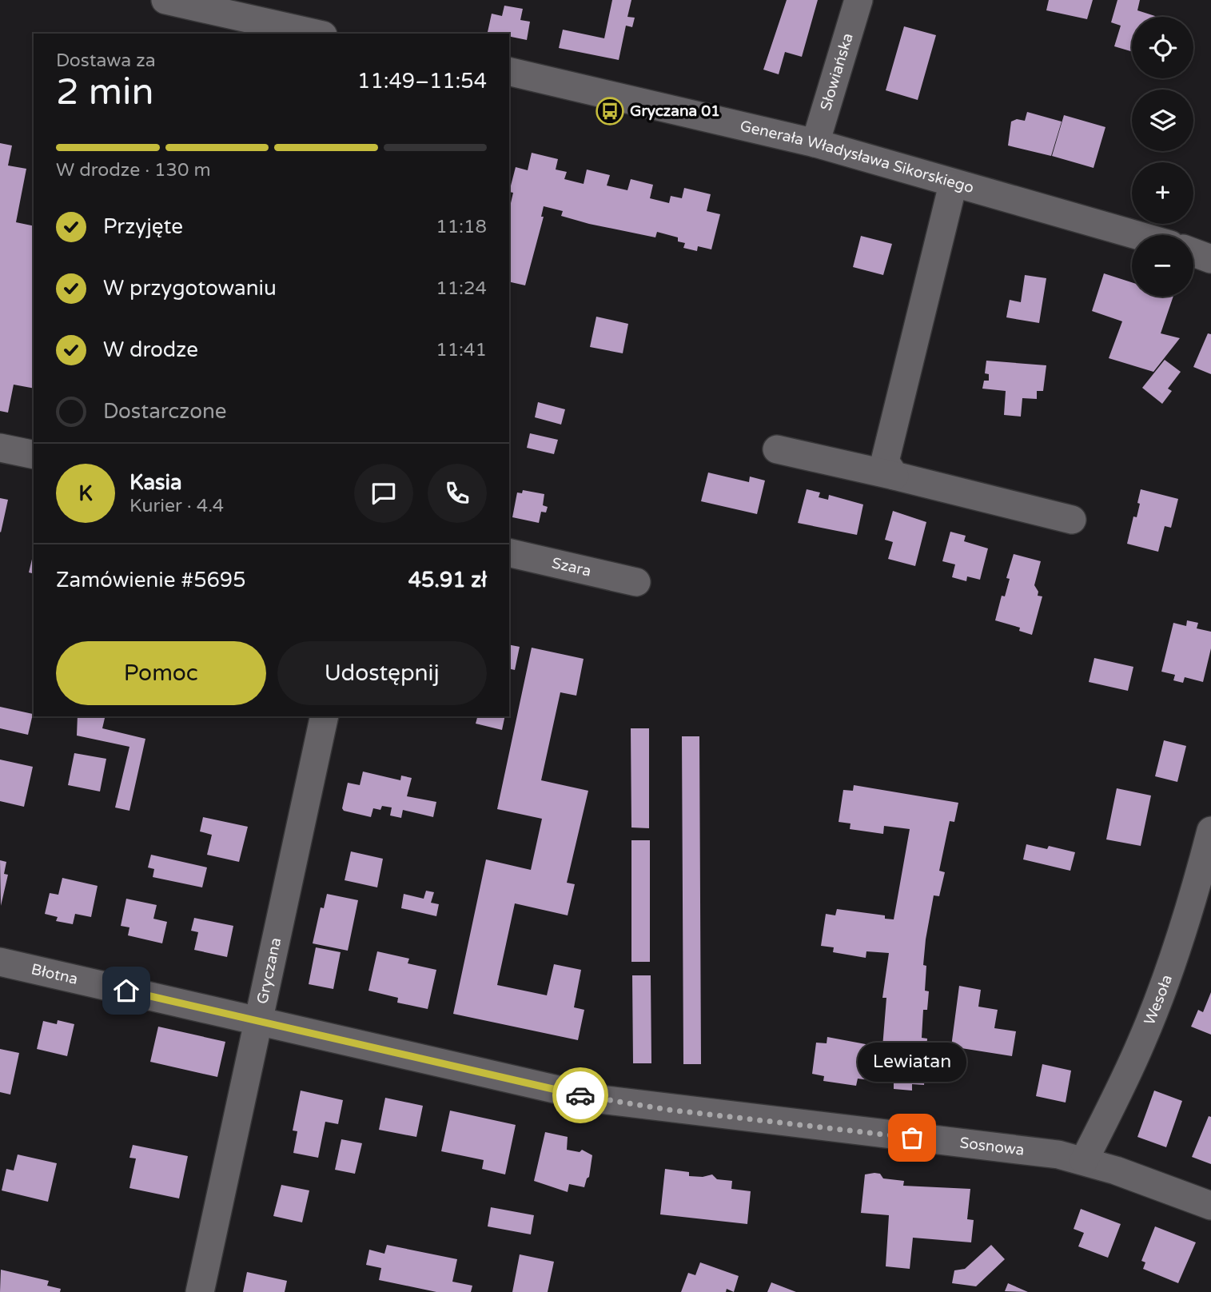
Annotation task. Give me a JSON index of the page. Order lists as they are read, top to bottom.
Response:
{
  "streets": {
    "street": [
      "Słowiańska",
      "Generała Władysława Sikorskiego",
      "Szara",
      "Gryczana",
      "Błotna",
      "Wesoła",
      "Sosnowa"
    ]
  },
  "crossings": [
    ["Słowiańska", "Generała Władysława Sikorskiego"],
    ["Gryczana", "Błotna"],
    ["Błotna", "Sosnowa"],
    ["Wesoła", "Sosnowa"]
  ],
  "places": {
    "bus stop": ["Gryczana 01"],
    "other": ["Lewiatan"]
  },
  "page": {
    "map_buttons": ["+", "−"],
    "heading": ["2 min", "Dostawa za", "11:49–11:54"],
    "panel": [
      "Kasia",
      "Kurier · 4.4",
      "Zamówienie #5695",
      "45.91 zł"
    ],
    "bar": "W drodze · 130 m",
    "list": [
      ["Przyjęte", "11:18"],
      ["W przygotowaniu", "11:24"],
      ["W drodze", "11:41"],
      "Dostarczone"
    ],
    "round": "K",
    "buttons": ["Pomoc", "Udostępnij"],
    "bubble": "Lewiatan"
  }
}
